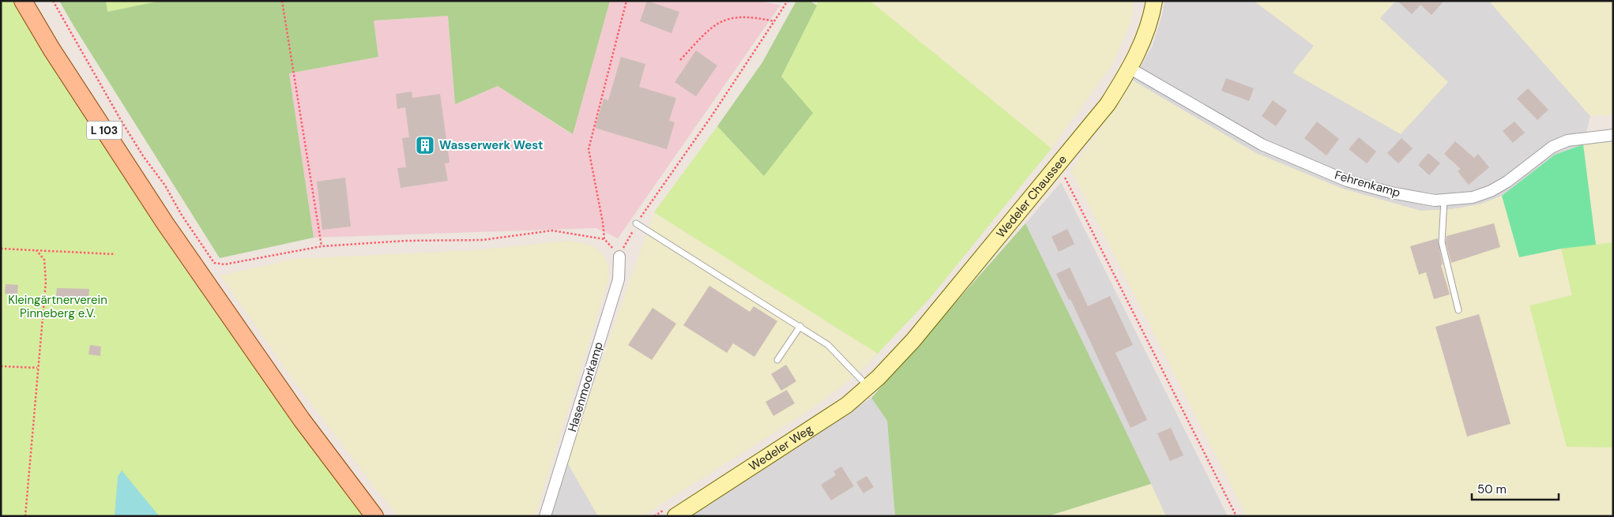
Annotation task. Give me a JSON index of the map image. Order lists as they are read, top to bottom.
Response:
{
  "streets": {
    "main road": ["L 103", "Wedeler Chaussee", "Wedeler Weg"],
    "street": ["Fehrenkamp", "Hasenmoorkamp"]
  },
  "crossings": [
    ["Fehrenkamp", "Wedeler Chaussee"],
    ["Wedeler Chaussee", "Wedeler Weg"]
  ],
  "parks": ["Kleingärtnerverein Pinneberg e.V."],
  "places": {
    "building": ["Wasserwerk West"]
  },
  "scale_bar": "50 m"
}
